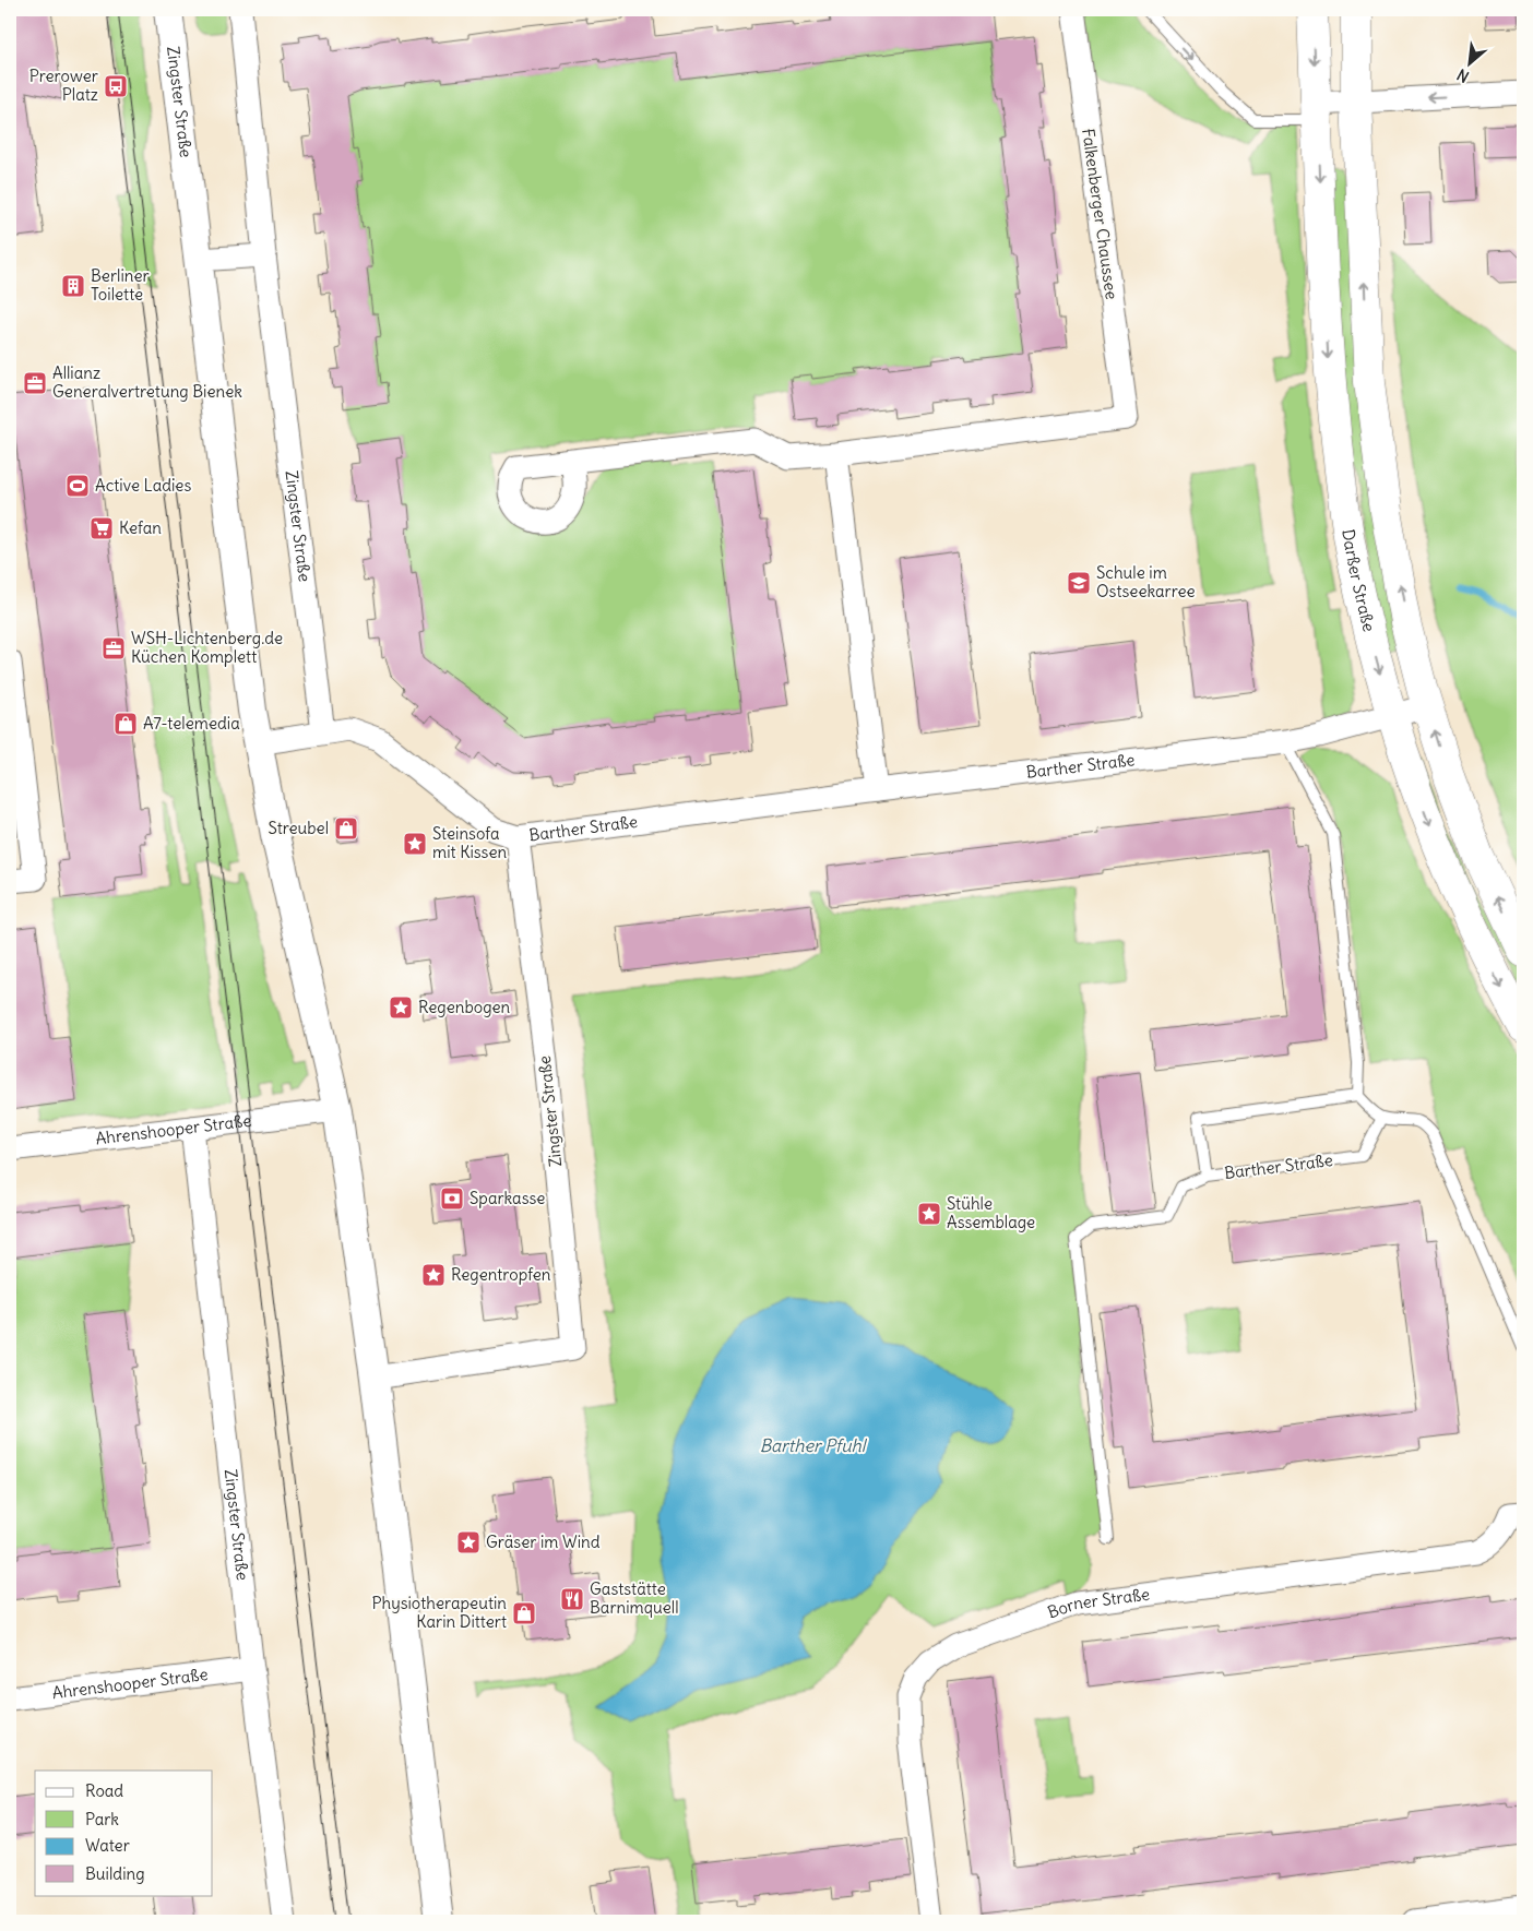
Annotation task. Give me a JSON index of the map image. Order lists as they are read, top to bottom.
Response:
{
  "streets": {
    "main road": ["Darßer Straße"],
    "street": [
      "Zingster Straße",
      "Falkenberger Chaussee",
      "Barther Straße",
      "Ahrenshooper Straße",
      "Borner Straße"
    ]
  },
  "crossings": [
    ["Zingster Straße", "Barther Straße"],
    ["Zingster Straße", "Ahrenshooper Straße"],
    ["Darßer Straße", "Barther Straße"]
  ],
  "water": ["Barther Pfuhl"],
  "places": {
    "bus stop": ["Prerower Platz"],
    "building": ["Berliner Toilette"],
    "office": ["Allianz Generalvertretung Bienek", "WSH-Lichtenberg.de Küchen Komplett"],
    "sports": ["Active Ladies"],
    "supermarket": ["Kefan"],
    "school or university": ["Schule im Ostseekarree"],
    "shop": ["A7-telemedia", "Streubel", "Physiotherapeutin Karin Dittert"],
    "place": [
      "Steinsofa mit Kissen",
      "Regenbogen",
      "Stühle Assemblage",
      "Regentropfen",
      "Gräser im Wind"
    ],
    "bank": ["Sparkasse"],
    "restaurant": ["Gaststätte Barnimquell"]
  },
  "legend": [
    "Road",
    "Park",
    "Water",
    "Building"
  ],
  "north": "bottom left"
}
